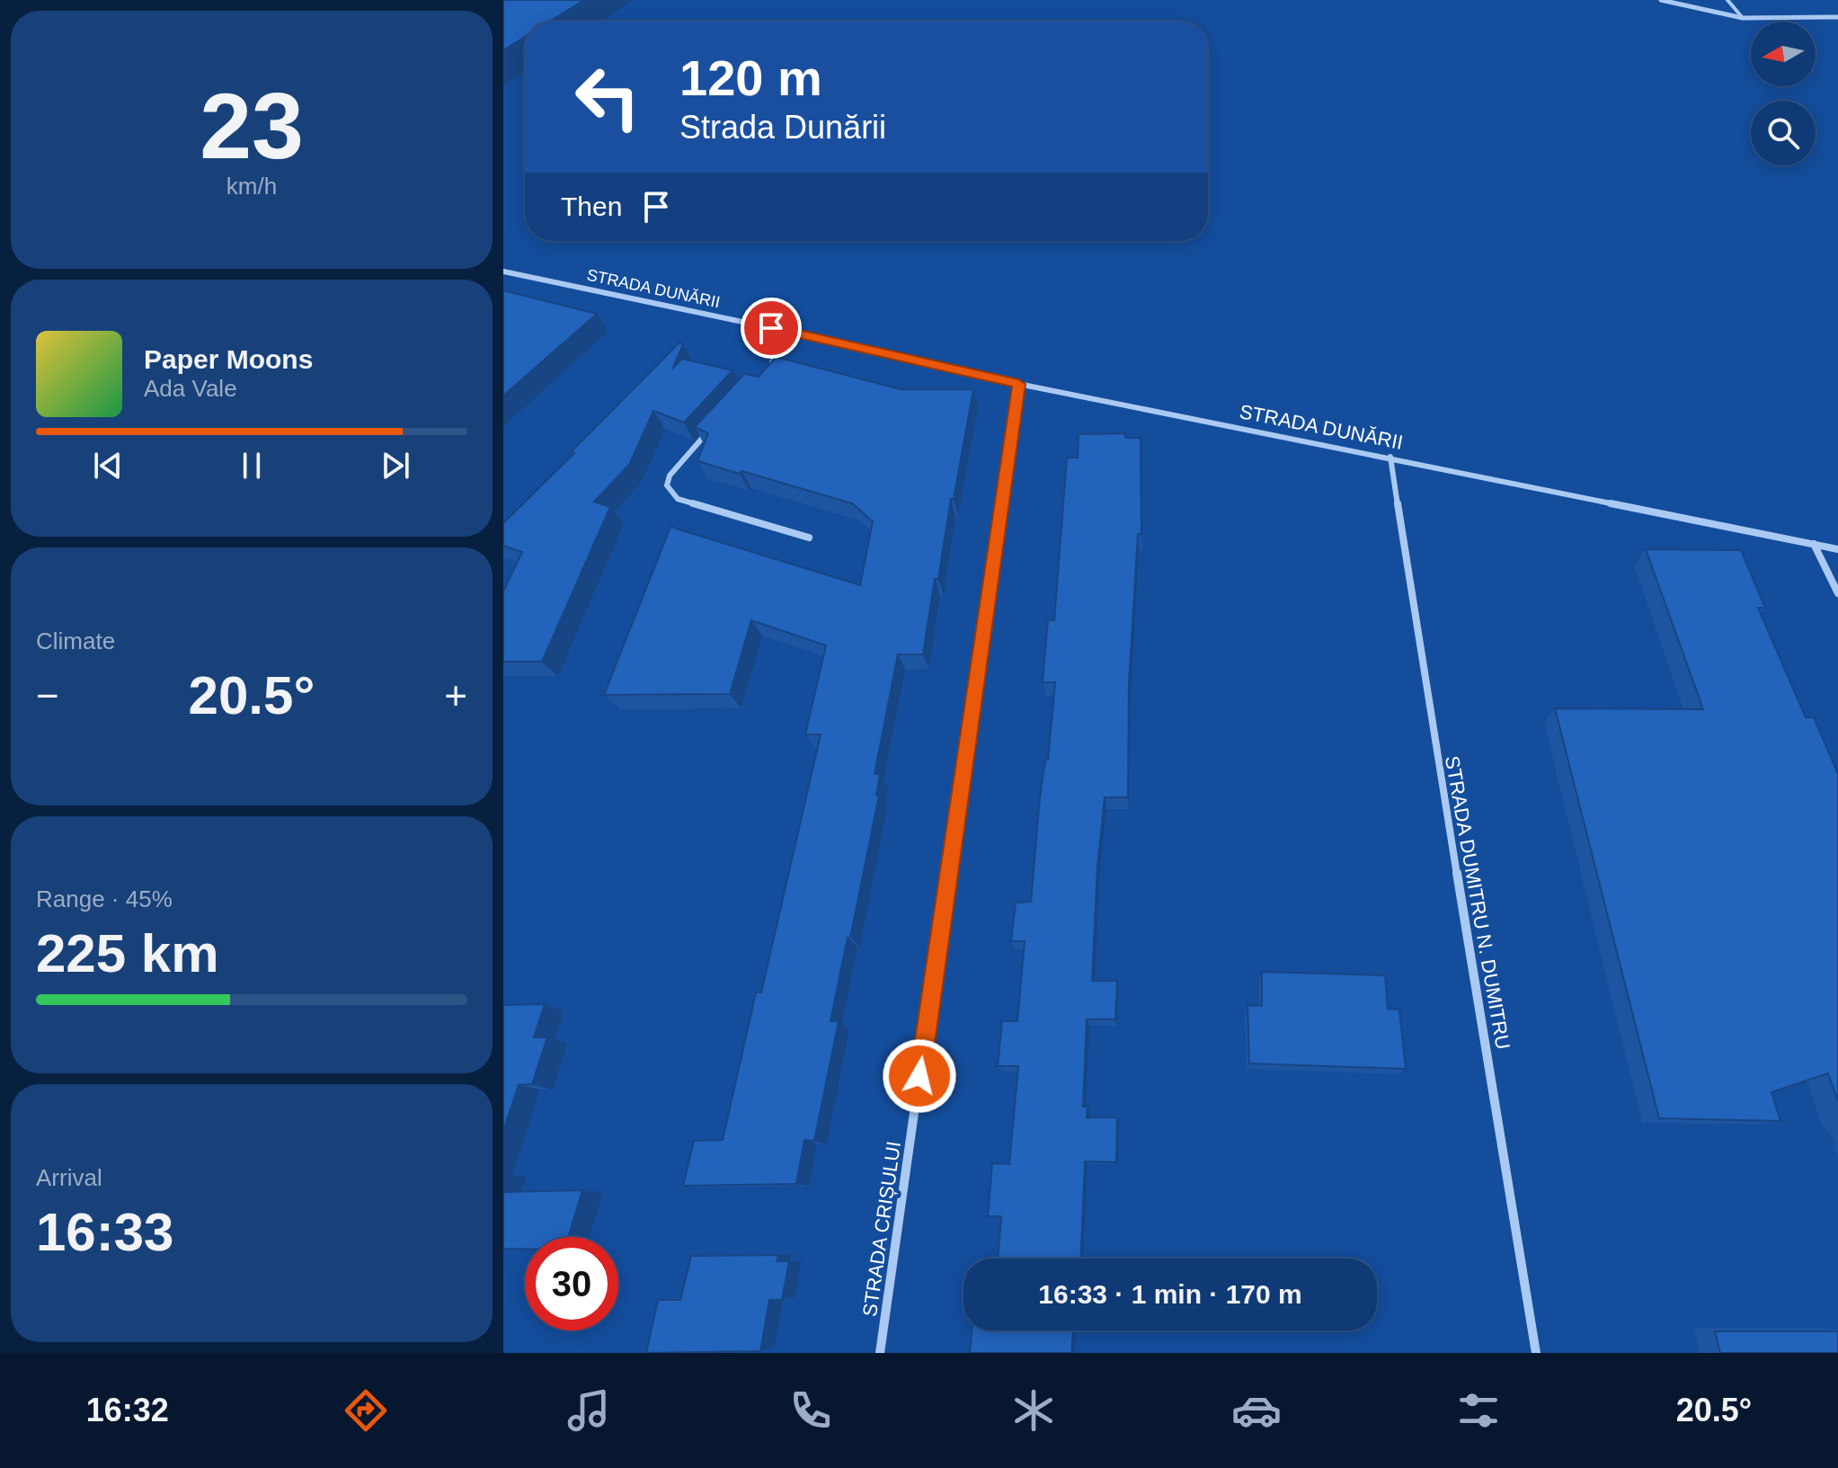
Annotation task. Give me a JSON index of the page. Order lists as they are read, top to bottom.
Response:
{
  "streets": {
    "street": ["STRADA DUNĂRII", "STRADA DUMITRU N. DUMITRU", "STRADA CRIȘULUI"]
  },
  "crossings": [
    ["STRADA DUNĂRII", "STRADA DUMITRU N. DUMITRU"],
    ["STRADA DUNĂRII", "STRADA CRIȘULUI"]
  ],
  "north": "left",
  "page": {
    "tile": [
      ["23", "km/h"],
      "Climate",
      ["Range · 45%", "225 km"],
      ["Arrival", "16:33"]
    ],
    "turn": ["120 m", "Strada Dunării"],
    "then": "Then",
    "song": ["Paper Moons", "Ada Vale"],
    "heat": ["−", "20.5°", "+"],
    "limit": "30",
    "trip": "16:33 · 1 min · 170 m",
    "tabs": ["16:32", "20.5°"]
  }
}
